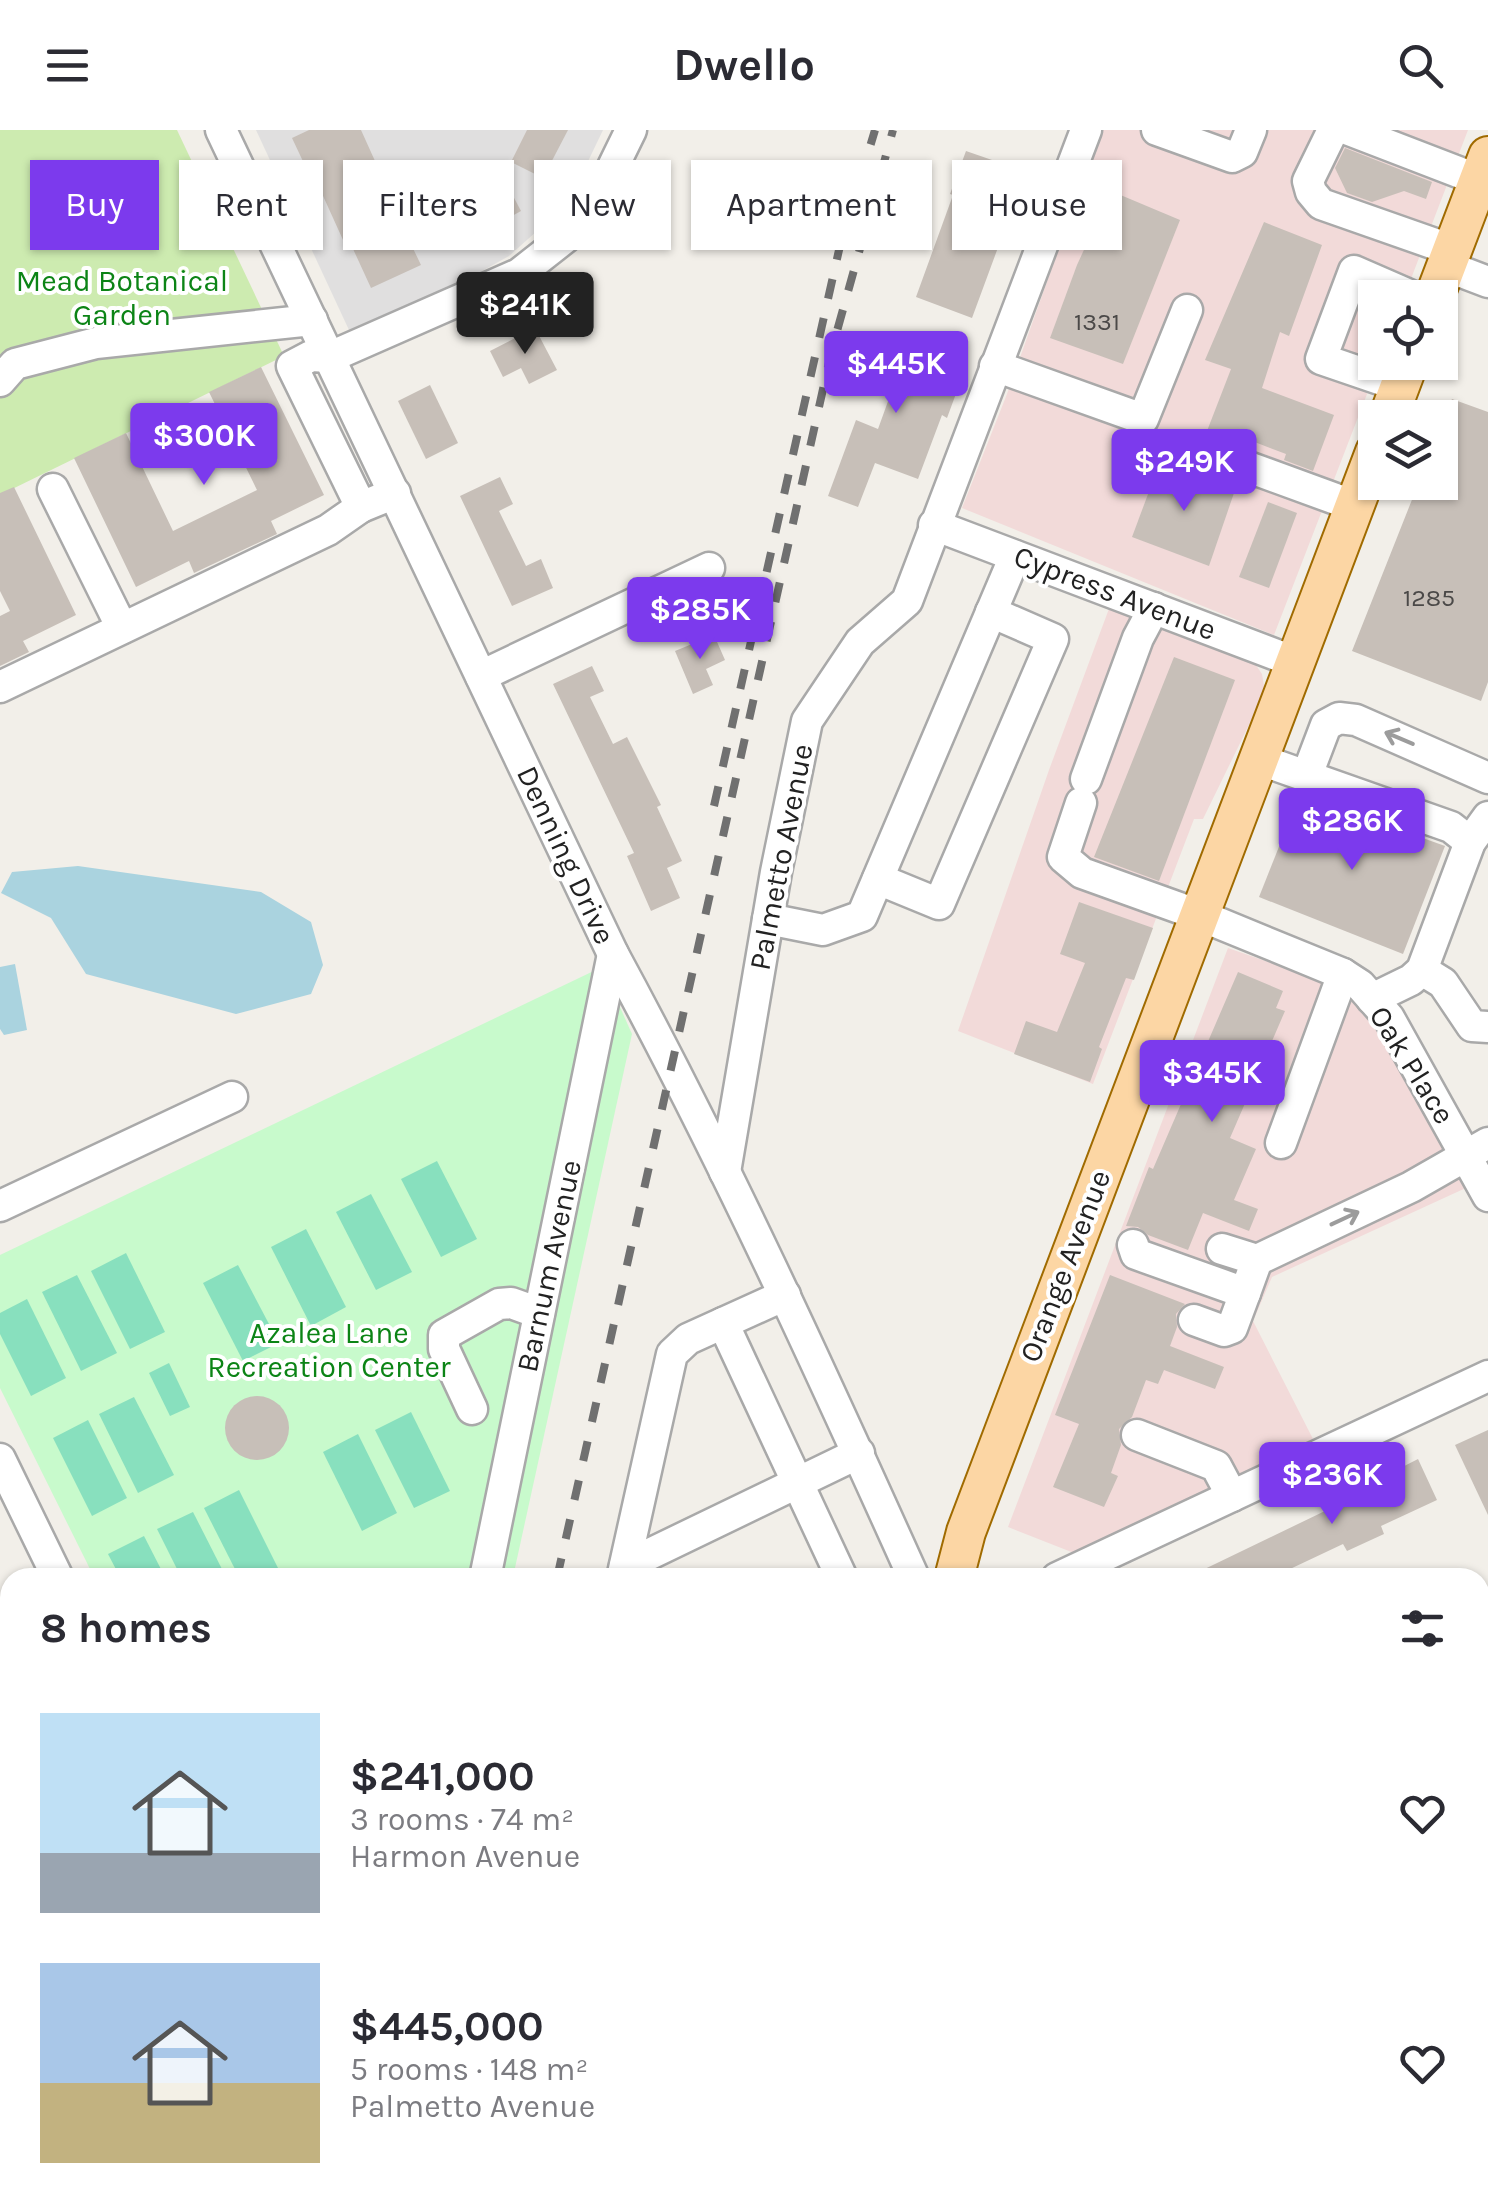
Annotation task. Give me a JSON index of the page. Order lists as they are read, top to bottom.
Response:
{
  "streets": {
    "main road": ["Orange Avenue"],
    "street": [
      "Cypress Avenue",
      "Denning Drive",
      "Palmetto Avenue",
      "Oak Place",
      "Barnum Avenue"
    ]
  },
  "crossings": [
    ["Cypress Avenue", "Palmetto Avenue"],
    ["Cypress Avenue", "Oak Place"],
    ["Cypress Avenue", "Orange Avenue"],
    ["Denning Drive", "Palmetto Avenue"],
    ["Denning Drive", "Barnum Avenue"],
    ["Oak Place", "Orange Avenue"]
  ],
  "parks": ["Mead Botanical Garden", "Azalea Lane Recreation Center"],
  "house_numbers": ["1331", "1285"],
  "page": {
    "header": "Dwello",
    "chip": [
      "Buy",
      "Rent",
      "Filters",
      "New",
      "Apartment",
      "House"
    ],
    "price": [
      "$241K",
      "$445K",
      "$300K",
      "$249K",
      "$285K",
      "$286K",
      "$345K",
      "$236K"
    ],
    "heading": "8 homes",
    "list": [
      {
        "name": "$241,000",
        "note": "3 rooms · 74 m² · Harmon Avenue"
      },
      {
        "name": "$445,000",
        "note": "5 rooms · 148 m² · Palmetto Avenue"
      }
    ]
  }
}
